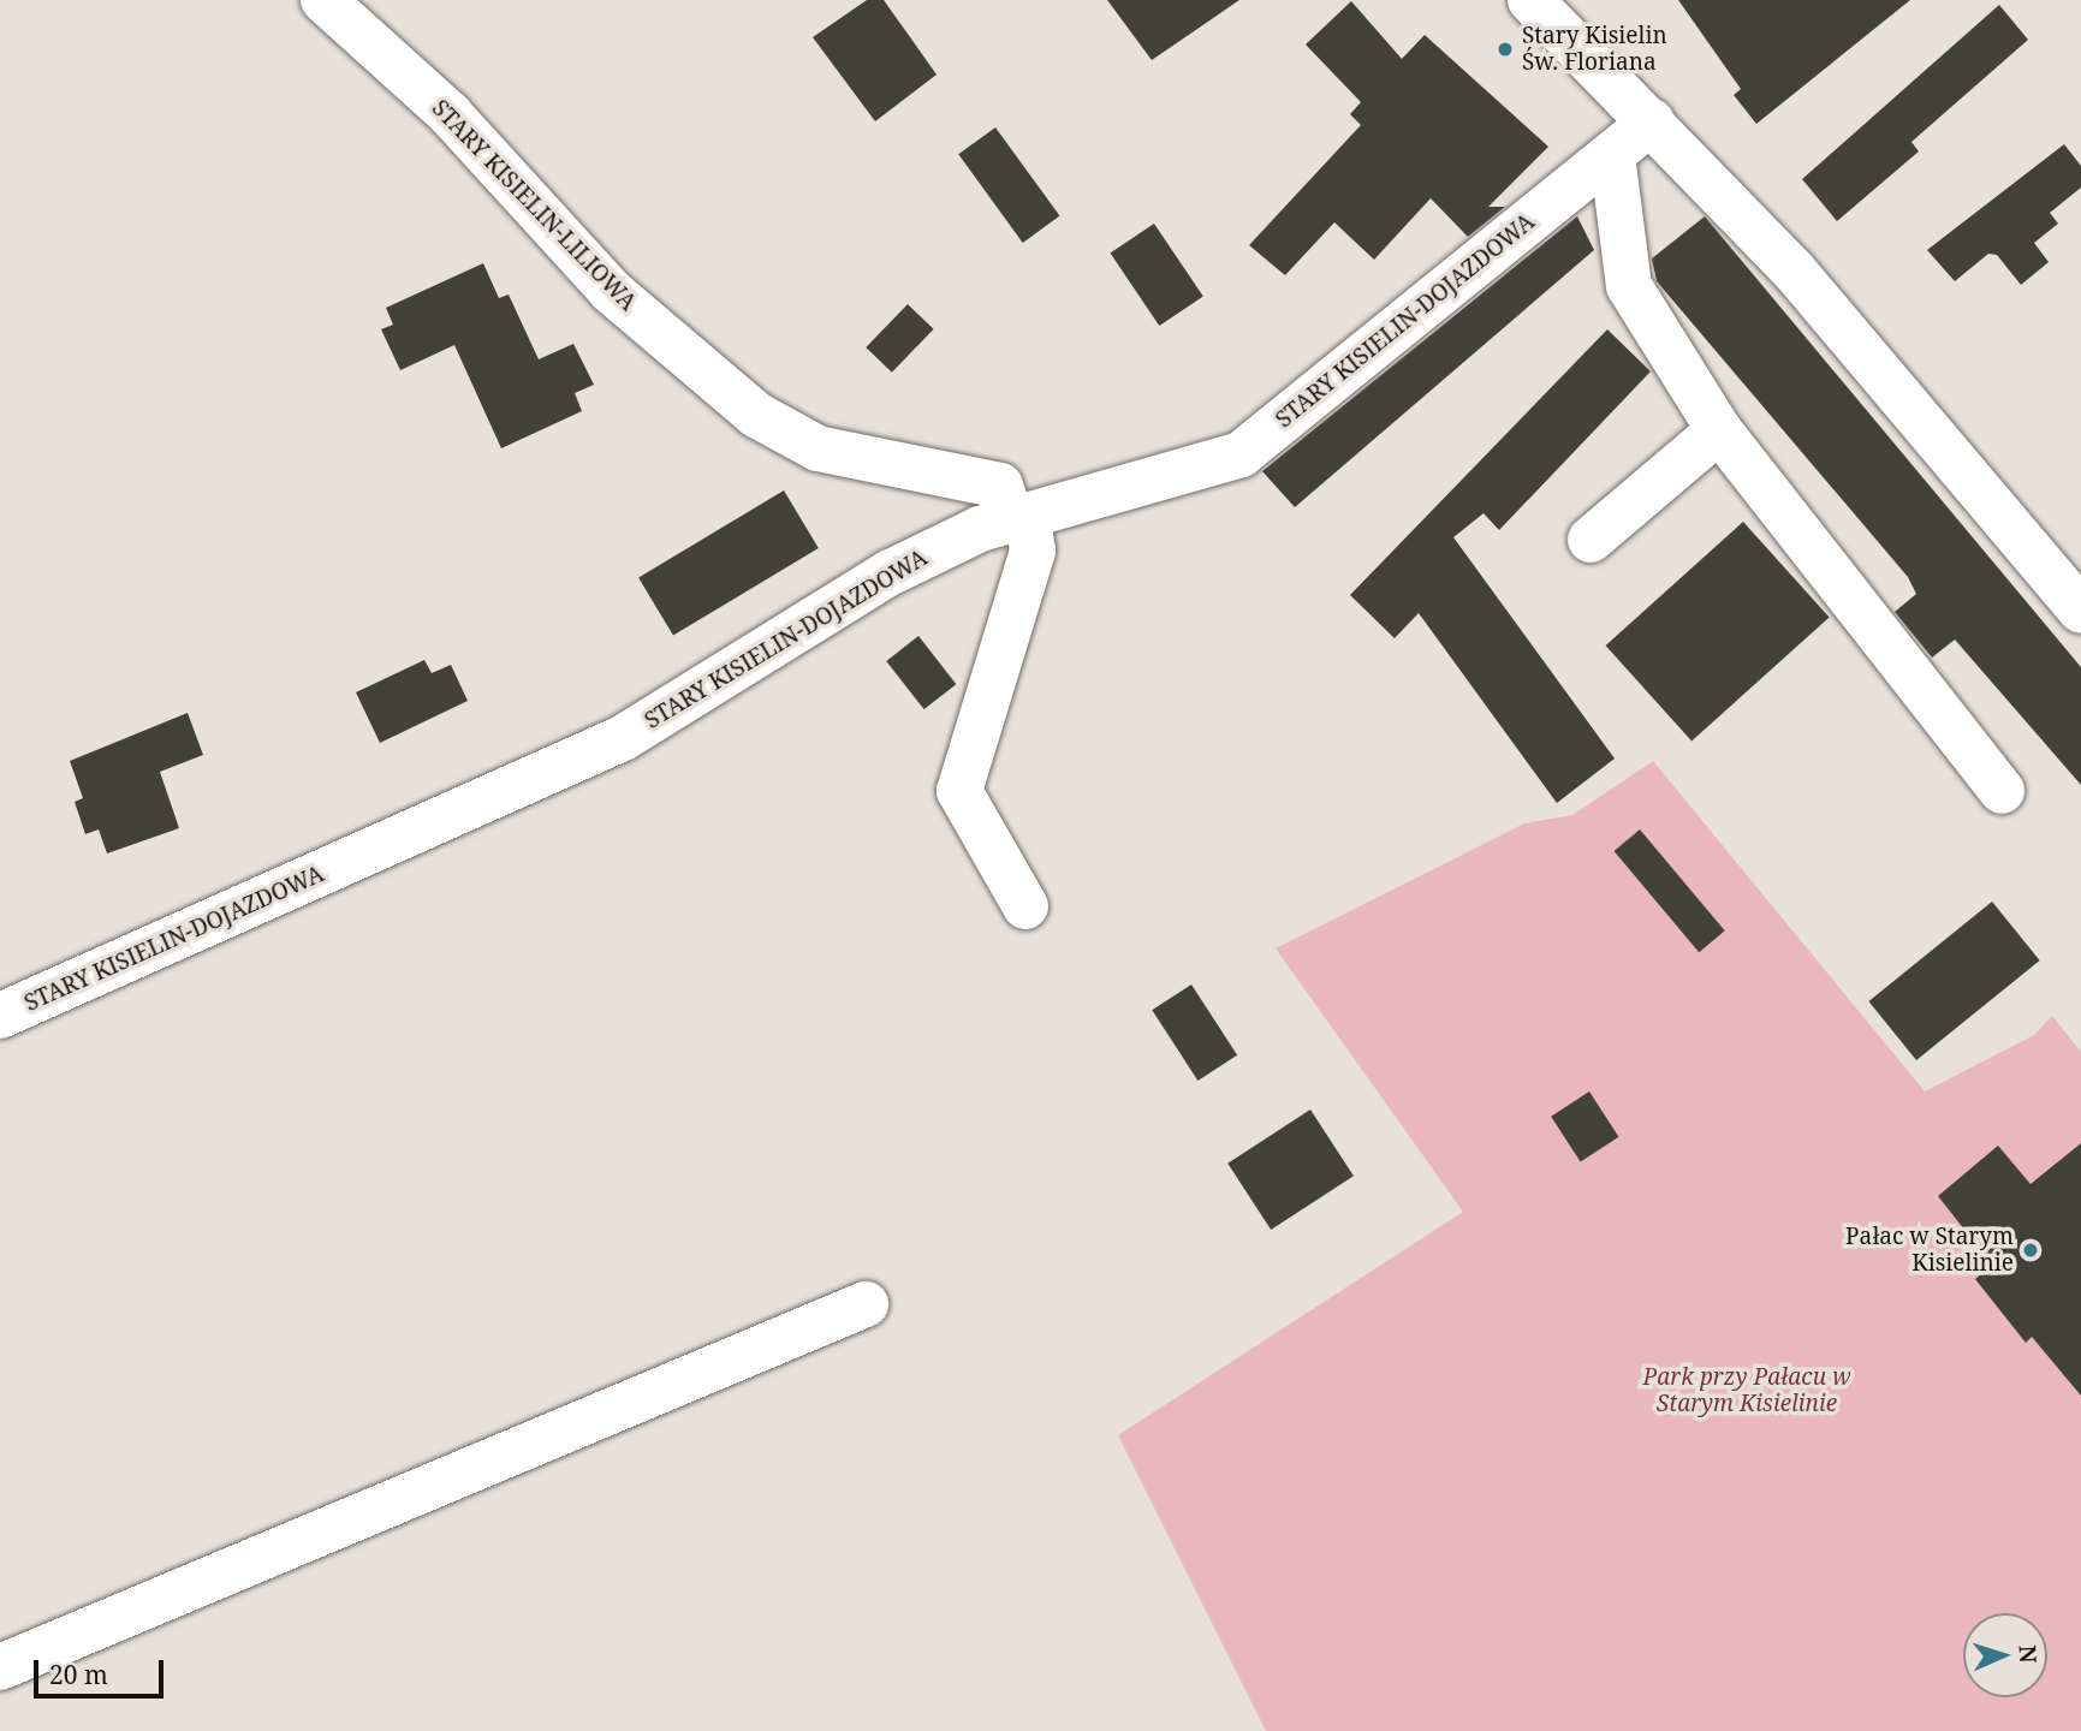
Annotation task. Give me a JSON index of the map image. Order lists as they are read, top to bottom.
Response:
{
  "streets": {
    "street": ["STARY KISIELIN-LILIOWA", "STARY KISIELIN-DOJAZDOWA"]
  },
  "crossings": [
    ["STARY KISIELIN-LILIOWA", "STARY KISIELIN-DOJAZDOWA"]
  ],
  "parks": ["Park przy Pałacu w Starym Kisielinie"],
  "places": ["Stary Kisielin Św. Floriana", "Pałac w Starym Kisielinie"],
  "scale_bar": "20 m",
  "north": "right"
}
